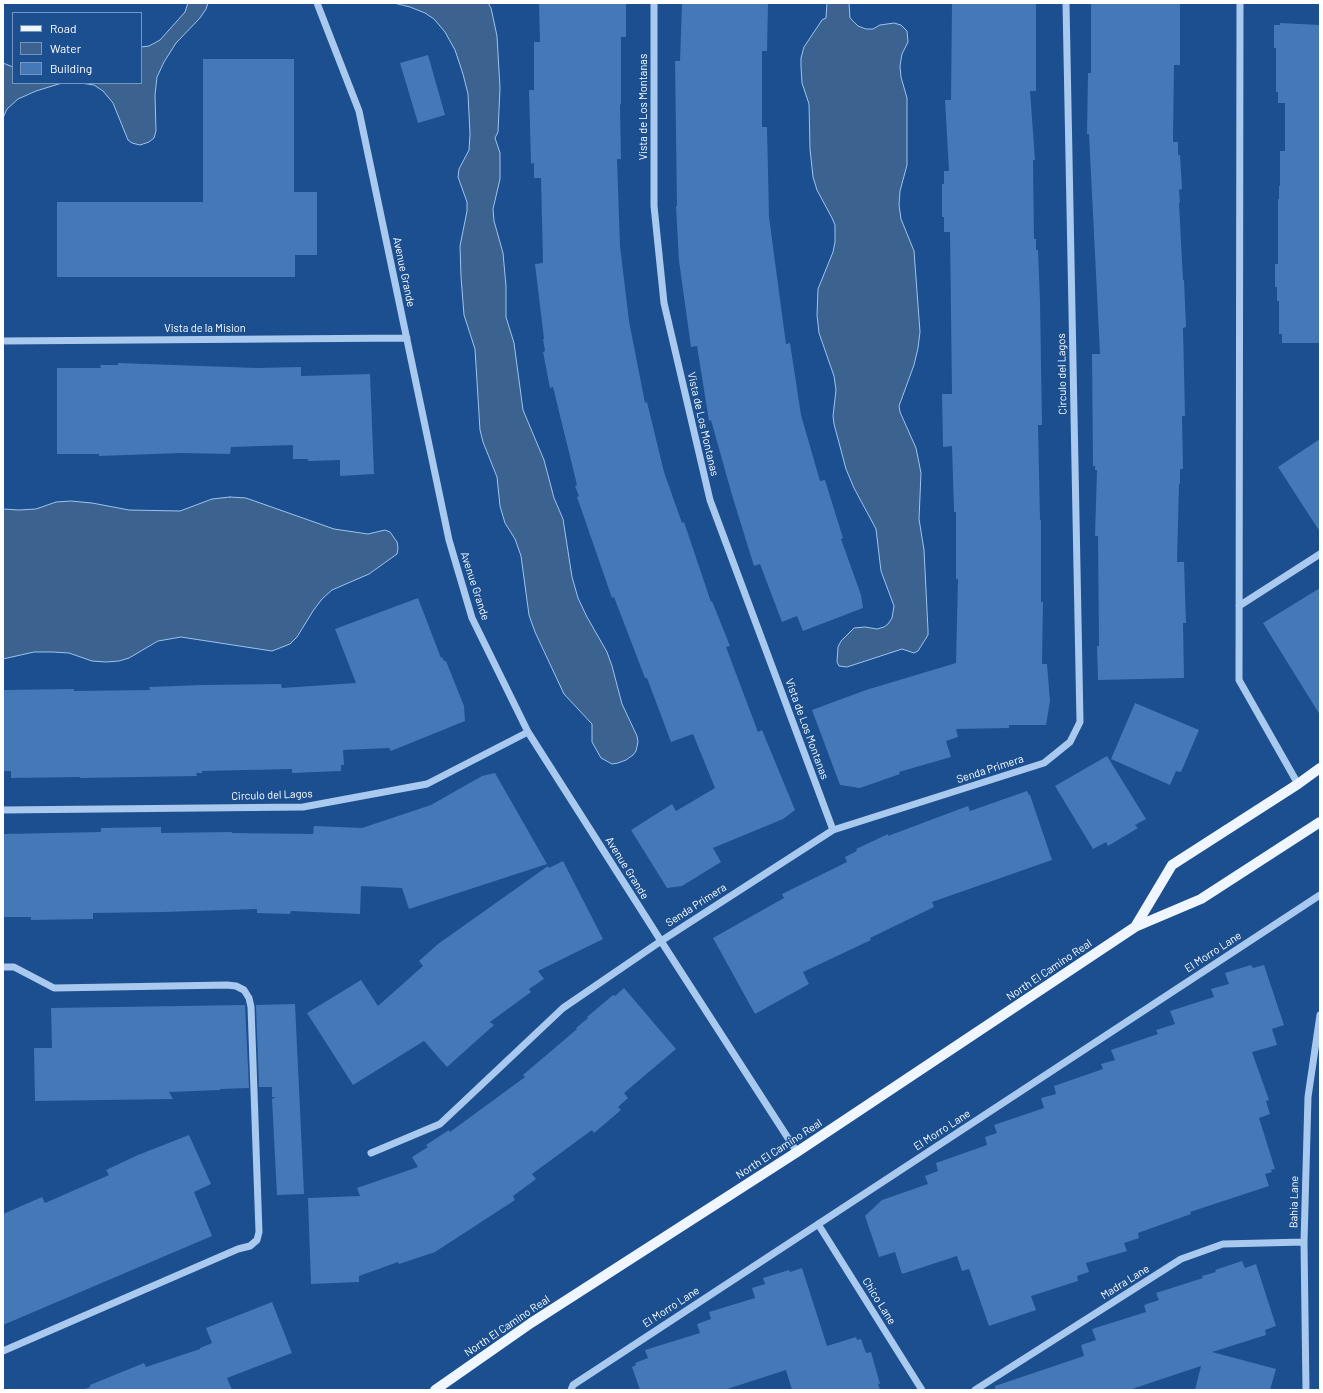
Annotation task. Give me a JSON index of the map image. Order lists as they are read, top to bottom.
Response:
{
  "streets": {
    "main road": ["North El Camino Real"],
    "street": [
      "Vista de Los Montanas",
      "Avenue Grande",
      "Vista de la Mision",
      "Circulo del Lagos",
      "Senda Primera",
      "El Morro Lane",
      "Bahia Lane",
      "Madra Lane",
      "Chico Lane"
    ]
  },
  "crossings": [
    ["Vista de Los Montanas", "Senda Primera"],
    ["Avenue Grande", "Vista de la Mision"],
    ["Avenue Grande", "Circulo del Lagos"],
    ["Avenue Grande", "Senda Primera"],
    ["Avenue Grande", "North El Camino Real"],
    ["Circulo del Lagos", "Senda Primera"],
    ["El Morro Lane", "Chico Lane"],
    ["Bahia Lane", "Madra Lane"]
  ],
  "legend": ["Road", "Water", "Building"]
}
